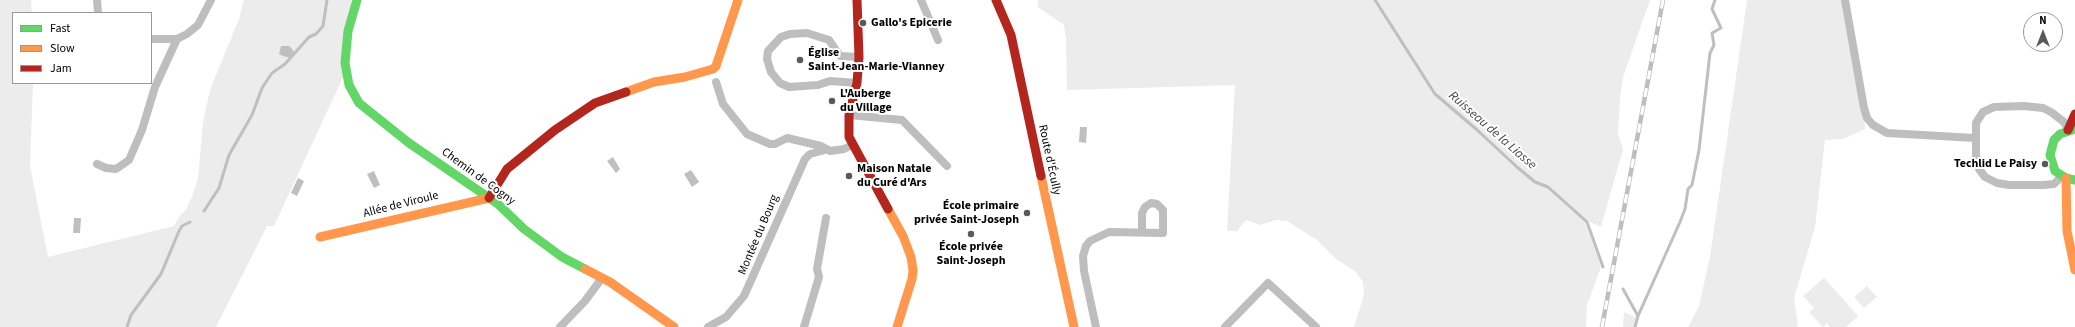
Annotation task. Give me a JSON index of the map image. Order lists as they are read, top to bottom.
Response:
{
  "streets": {
    "street": [
      "Route d'Écully",
      "Chemin de Cogny",
      "Allée de Viroule",
      "Montée du Bourg"
    ]
  },
  "crossings": [
    ["Chemin de Cogny", "Allée de Viroule"]
  ],
  "water": ["Ruisseau de la Liasse"],
  "places": [
    "Gallo's Epicerie",
    "Église Saint-Jean-Marie-Vianney",
    "L'Auberge du Village",
    "Techlid Le Paisy",
    "Maison Natale du Curé d'Ars",
    "École primaire privée Saint-Joseph",
    "École privée Saint-Joseph"
  ],
  "legend": ["Fast", "Slow", "Jam"],
  "north": "top"
}
